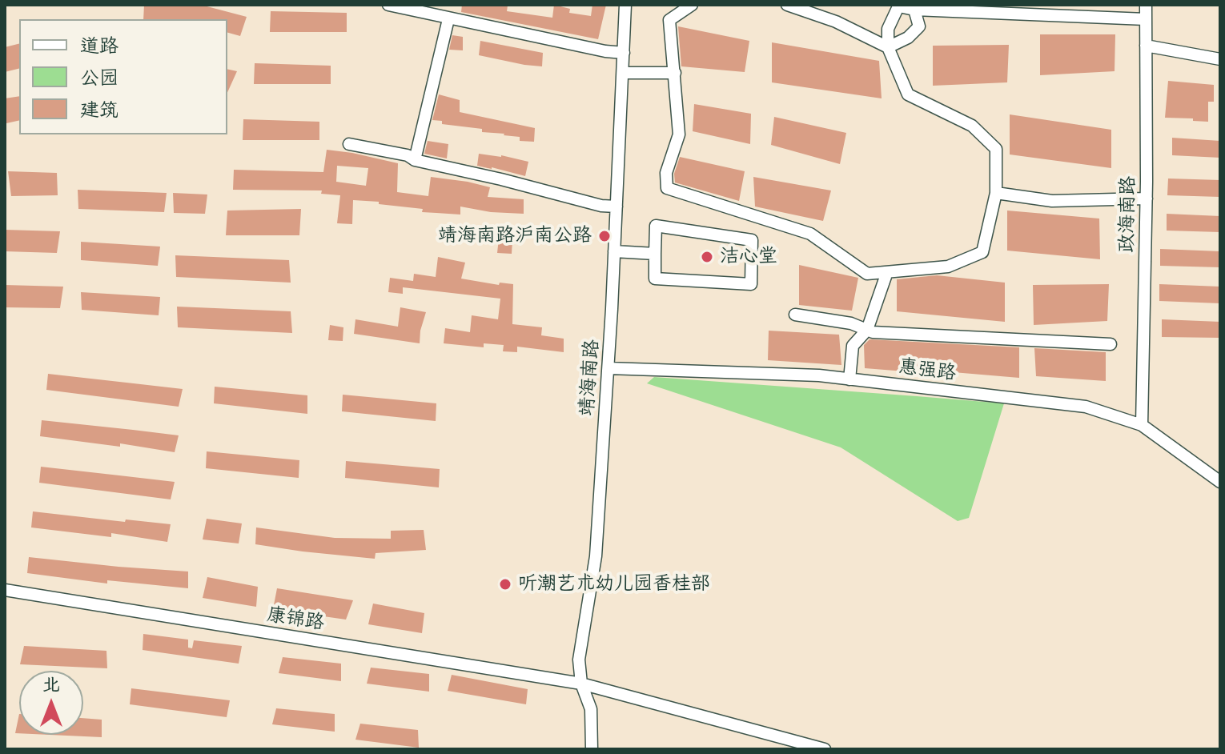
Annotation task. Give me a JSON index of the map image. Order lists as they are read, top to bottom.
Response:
{
  "streets": {
    "street": [
      "政海南路",
      "惠强路",
      "靖海南路",
      "康锦路"
    ]
  },
  "crossings": [
    ["政海南路", "惠强路"],
    ["惠强路", "靖海南路"],
    ["靖海南路", "康锦路"]
  ],
  "places": ["靖海南路沪南公路", "洁心堂", "听潮艺术幼儿园香桂部"],
  "legend": ["道路", "公园", "建筑"],
  "north": "top"
}
